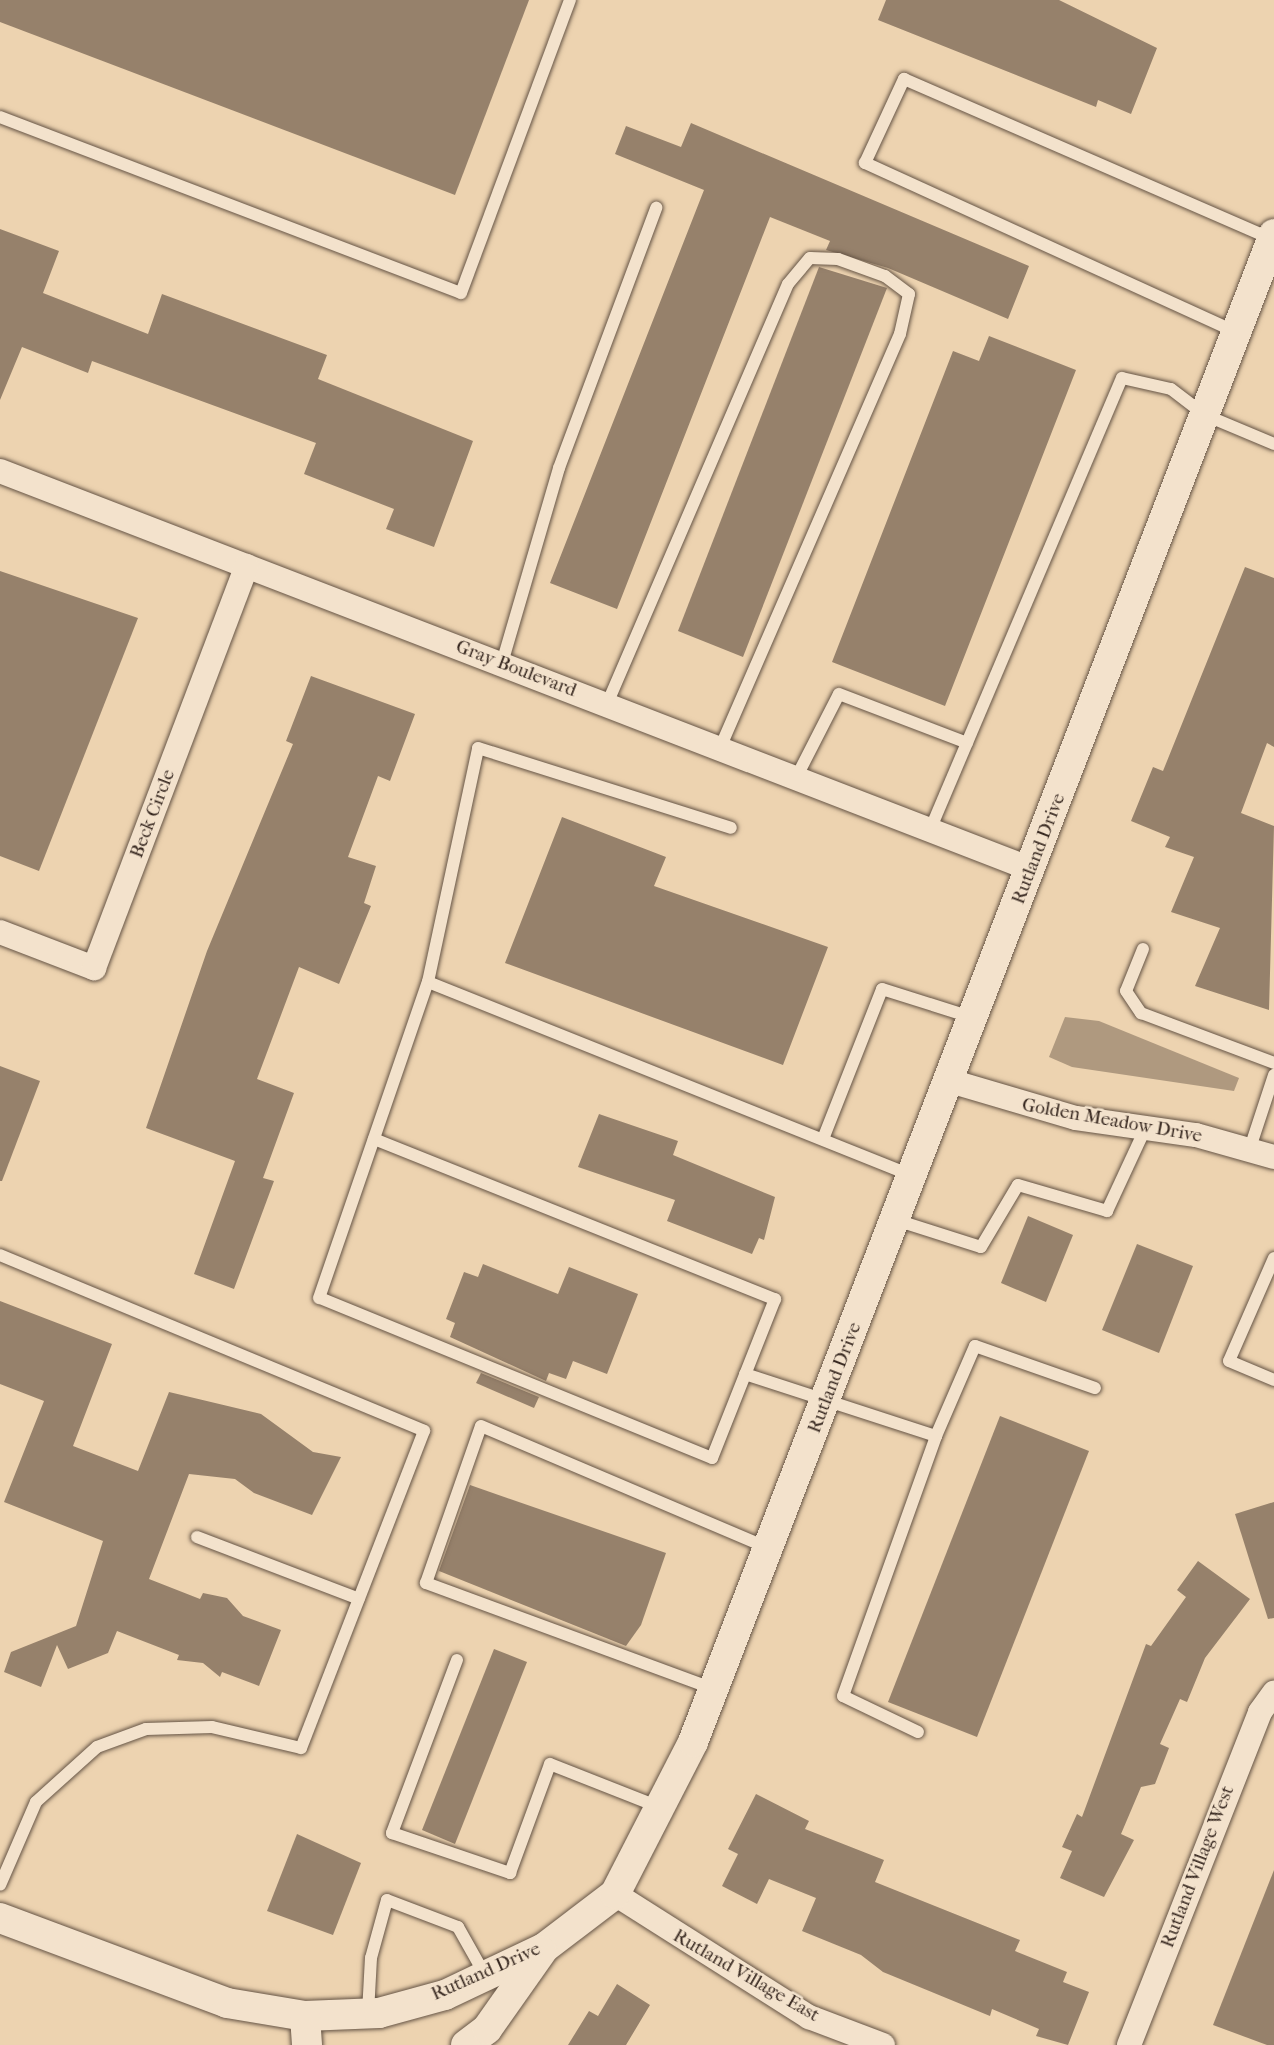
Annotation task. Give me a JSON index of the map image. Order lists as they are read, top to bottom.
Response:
{
  "streets": {
    "street": [
      "Gray Boulevard",
      "Beck Circle",
      "Rutland Drive",
      "Golden Meadow Drive",
      "Rutland Village West",
      "Rutland Village East"
    ]
  },
  "crossings": [
    ["Gray Boulevard", "Beck Circle"],
    ["Gray Boulevard", "Rutland Drive"],
    ["Rutland Drive", "Golden Meadow Drive"],
    ["Rutland Drive", "Rutland Village East"]
  ]
}
